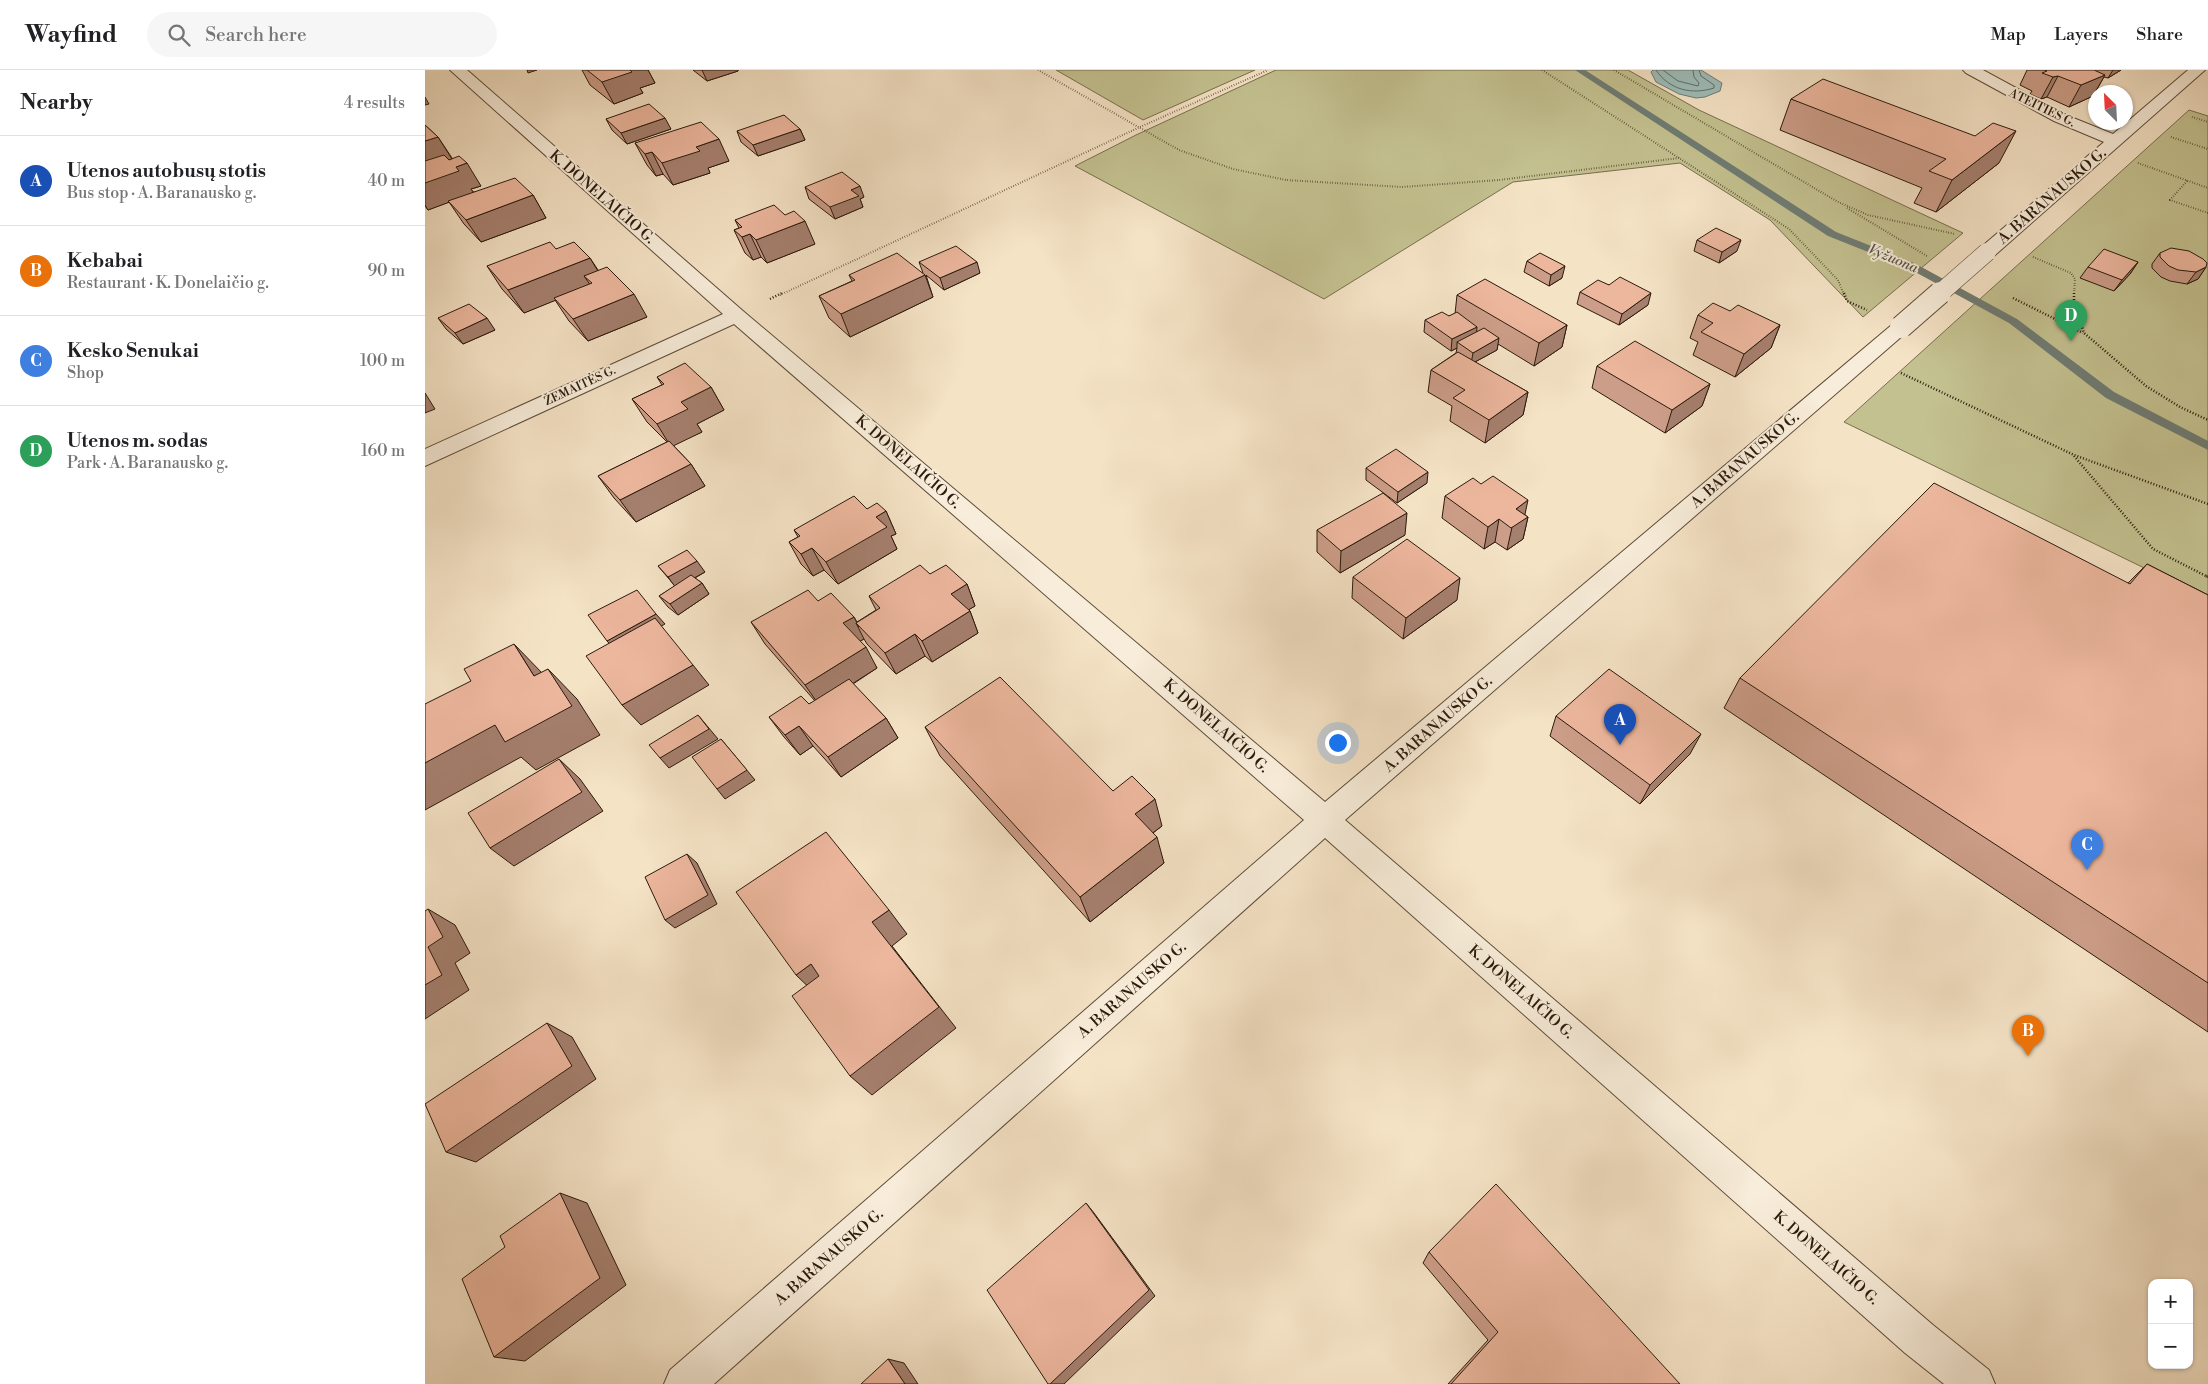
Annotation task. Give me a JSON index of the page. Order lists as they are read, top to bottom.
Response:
{
  "streets": {
    "street": [
      "ATEITIES G.",
      "A. BARANAUSKO G.",
      "K. DONELAIČIO G.",
      "ŽEMAITĖS G."
    ]
  },
  "crossings": [
    ["ATEITIES G.", "A. BARANAUSKO G."],
    ["A. BARANAUSKO G.", "K. DONELAIČIO G."],
    ["K. DONELAIČIO G.", "ŽEMAITĖS G."]
  ],
  "water": ["Vyžuona"],
  "north": "top left",
  "page": {
    "header": "Wayfind",
    "search": "Search here",
    "nav": ["Map", "Layers", "Share"],
    "heading": ["Nearby", "4 results"],
    "list": [
      {
        "mark": "A",
        "name": "Utenos autobusų stotis",
        "note": "Bus stop · A. Baranausko g.",
        "value": "40 m"
      },
      {
        "mark": "B",
        "name": "Kebabai",
        "note": "Restaurant · K. Donelaičio g.",
        "value": "90 m"
      },
      {
        "mark": "C",
        "name": "Kesko Senukai",
        "note": "Shop",
        "value": "100 m"
      },
      {
        "mark": "D",
        "name": "Utenos m. sodas",
        "note": "Park · A. Baranausko g.",
        "value": "160 m"
      }
    ],
    "pins": [
      "D",
      "A",
      "C",
      "B"
    ],
    "map_buttons": ["+", "−"]
  }
}
